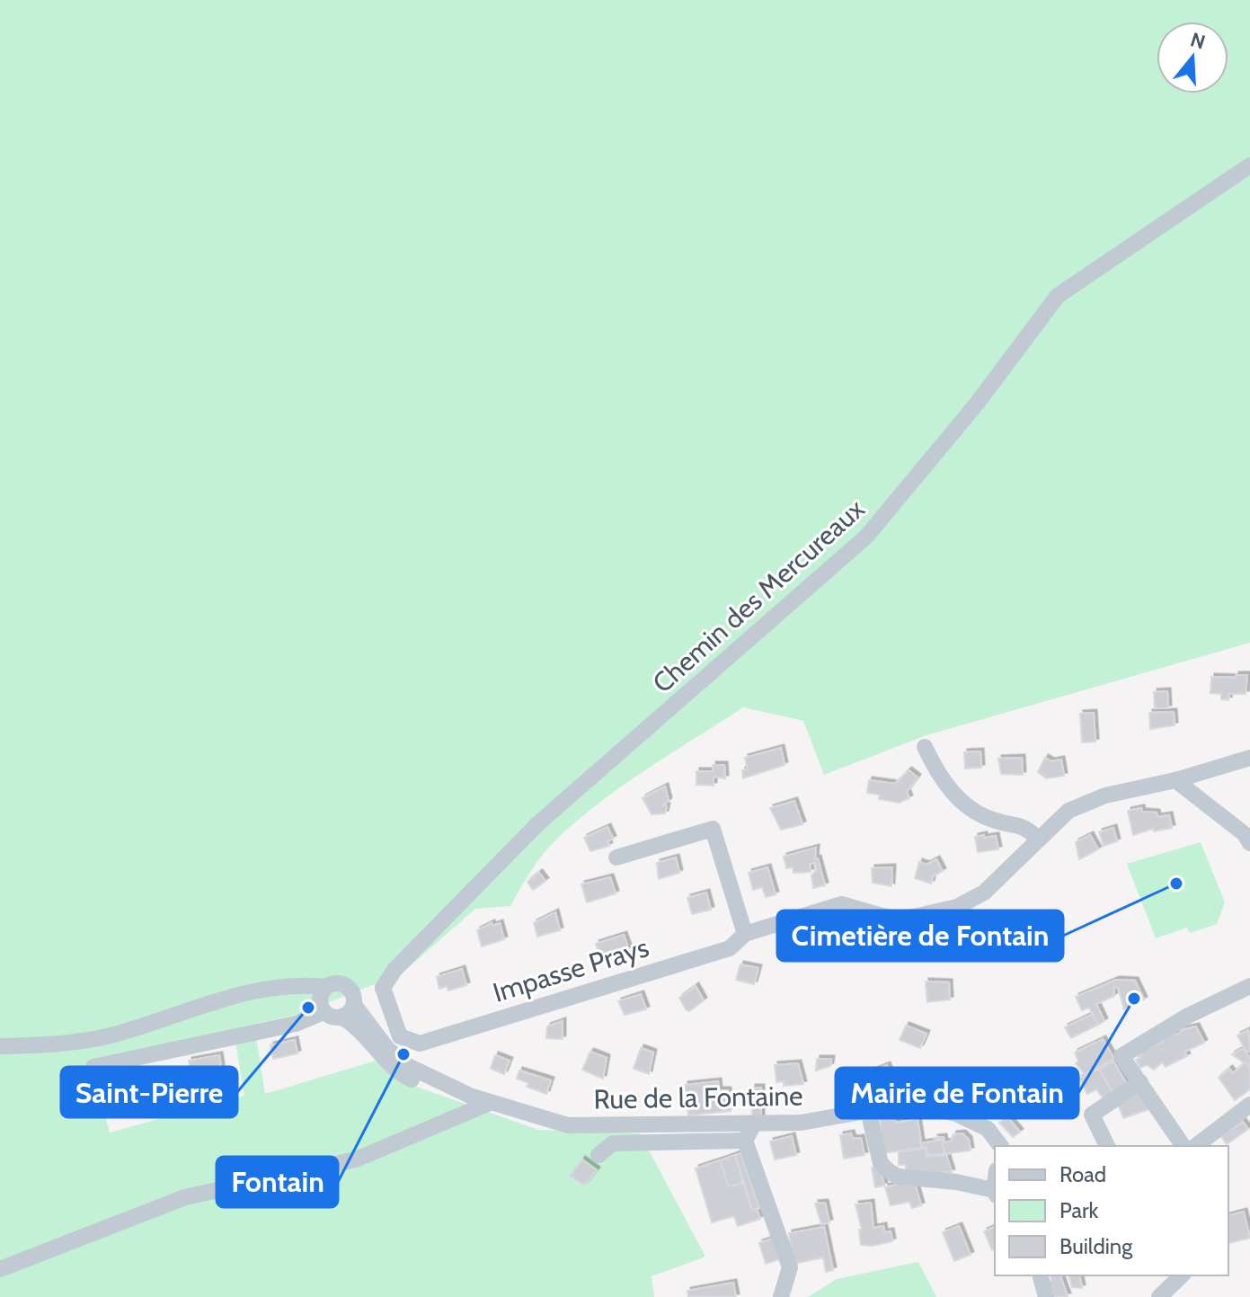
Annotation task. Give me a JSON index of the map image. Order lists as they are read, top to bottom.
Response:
{
  "streets": {
    "street": ["Chemin des Mercureaux", "Impasse Prays", "Rue de la Fontaine"]
  },
  "crossings": [
    ["Chemin des Mercureaux", "Impasse Prays"]
  ],
  "places": [
    "Cimetière de Fontain",
    "Mairie de Fontain",
    "Saint-Pierre",
    "Fontain"
  ],
  "legend": ["Road", "Park", "Building"],
  "north": "top"
}
